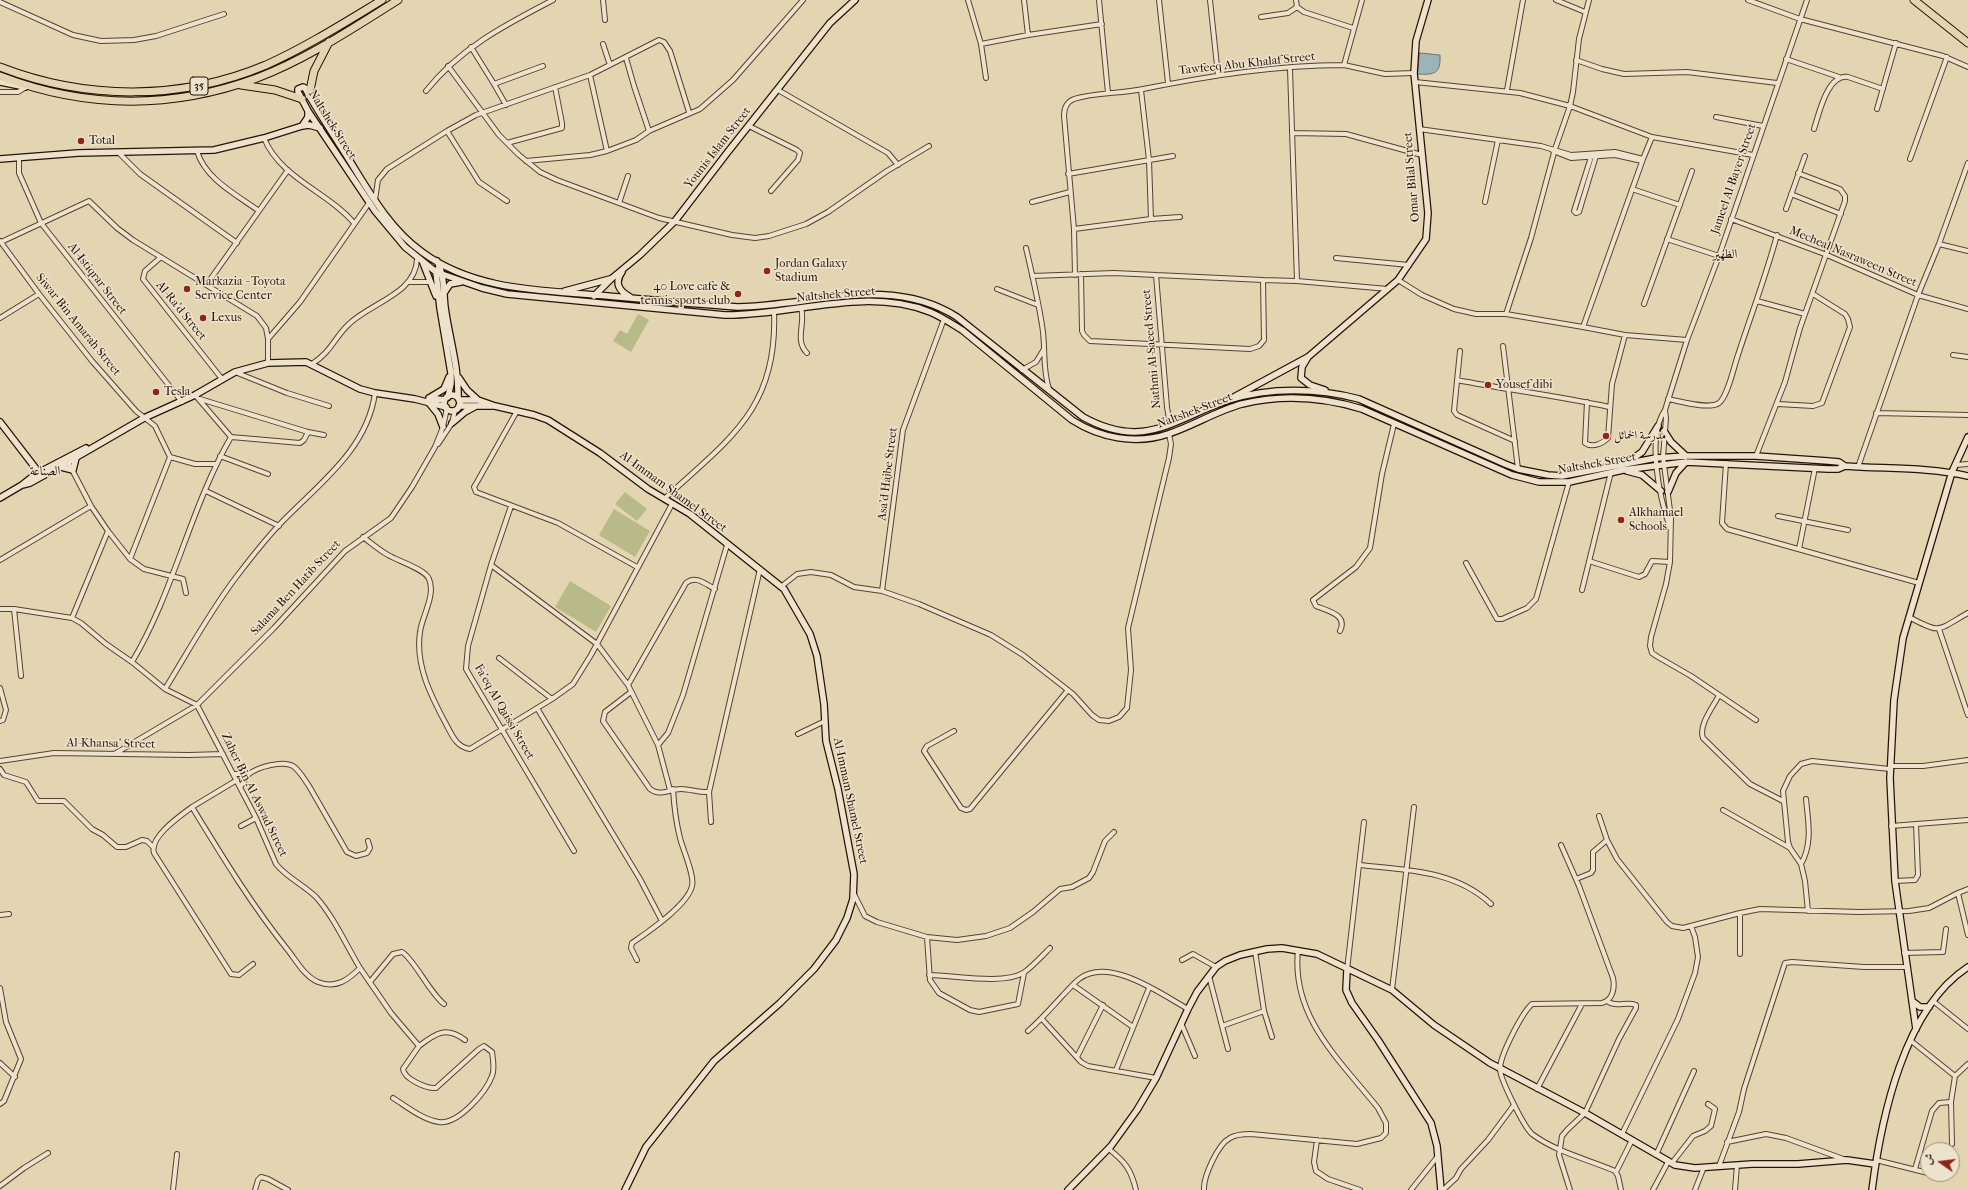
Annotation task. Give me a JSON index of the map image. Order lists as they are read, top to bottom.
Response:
{
  "streets": {
    "highway": ["35"],
    "street": [
      "Tawfeeq Abu Khalaf Street",
      "Naltshek Street",
      "Younis Islam Street",
      "Omar Bilal Street",
      "Jameel Al-Bayer Street",
      "Mecheal Nasraween Street",
      "Al-Istiqrar Street",
      "Al-Ra'd Street",
      "Siwar Bin Amarah Street",
      "Nathmi Al-Saeed Street",
      "Asa'd Hajbe Street",
      "Al-Immam Shamel Street",
      "Salama Ben Hatib Street",
      "Fa'eq Al-Qaissi Street",
      "Al-Khansa' Street",
      "Zaher Bin Al-Aswad Street"
    ]
  },
  "crossings": [
    ["Tawfeeq Abu Khalaf Street", "Omar Bilal Street"],
    ["Naltshek Street", "Younis Islam Street"],
    ["Naltshek Street", "Omar Bilal Street"],
    ["Naltshek Street", "Jameel Al-Bayer Street"],
    ["Naltshek Street", "Nathmi Al-Saeed Street"],
    ["Naltshek Street", "Asa'd Hajbe Street"],
    ["Naltshek Street", "Salama Ben Hatib Street"],
    ["Jameel Al-Bayer Street", "Mecheal Nasraween Street"],
    ["Al-Immam Shamel Street", "Salama Ben Hatib Street"],
    ["Salama Ben Hatib Street", "Al-Khansa' Street"],
    ["Salama Ben Hatib Street", "Zaher Bin Al-Aswad Street"],
    ["Al-Khansa' Street", "Zaher Bin Al-Aswad Street"]
  ],
  "districts": ["الظهير", "الصناعة"],
  "places": [
    "Total",
    "Jordan Galaxy Stadium",
    "Markazia - Toyota Service Center",
    "40 Love cafe & tennis sports club",
    "Lexus",
    "Yousef dibi",
    "Tesla",
    "مدرسة الخمائل",
    "Alkhamael Schools"
  ],
  "north": "left"
}
